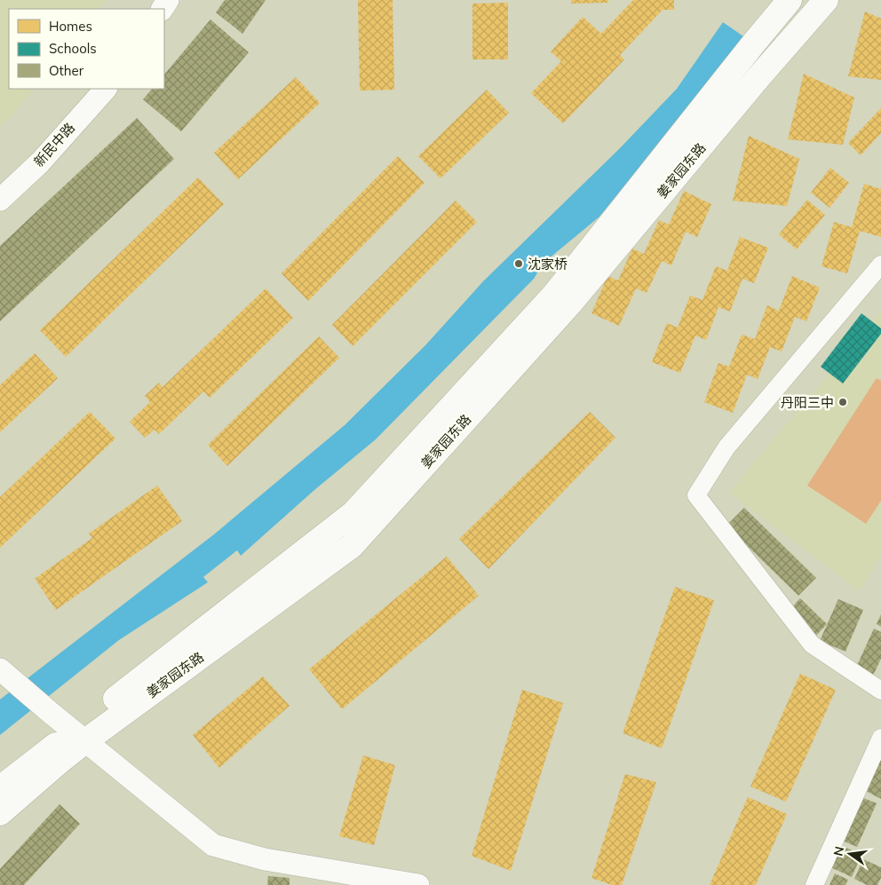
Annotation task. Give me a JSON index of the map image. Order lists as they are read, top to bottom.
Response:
{
  "streets": {
    "main road": ["姜家园东路"],
    "street": ["新民中路"]
  },
  "places": ["沈家桥", "丹阳三中"],
  "legend": ["Homes", "Schools", "Other"],
  "north": "left"
}
